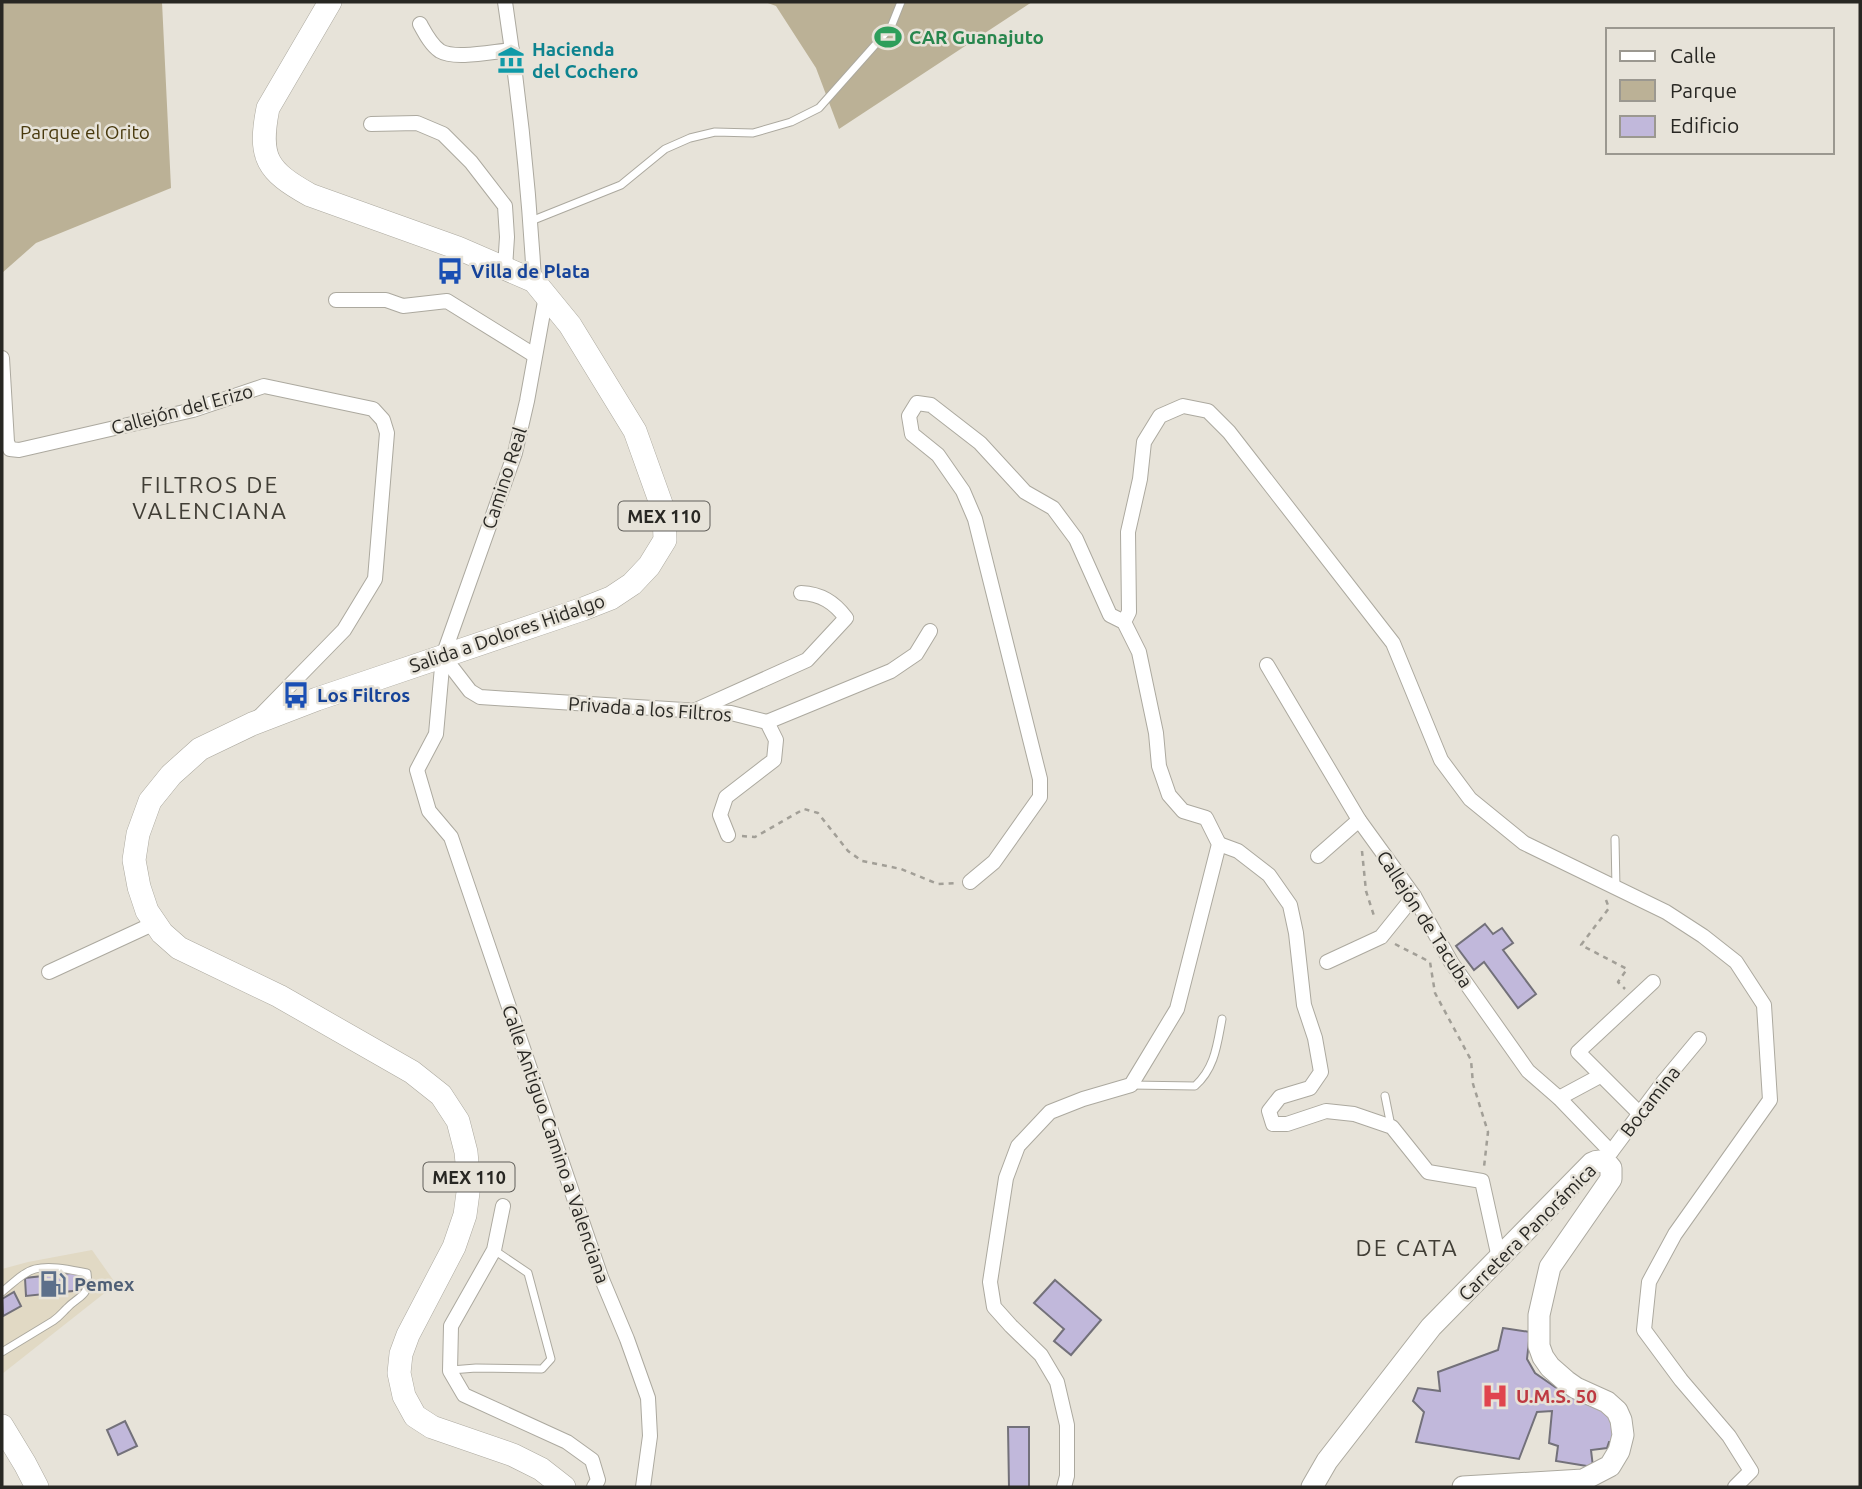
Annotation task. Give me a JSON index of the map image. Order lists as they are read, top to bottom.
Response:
{
  "streets": {
    "main road": ["MEX 110", "Salida a Dolores Hidalgo"],
    "street": [
      "Callejón del Erizo",
      "Camino Real",
      "Privada a los Filtros",
      "Callejón de Tacuba",
      "Bocamina",
      "Calle Antiguo Camino a Valenciana",
      "Carretera Panorámica"
    ]
  },
  "crossings": [
    ["Callejón del Erizo", "Salida a Dolores Hidalgo"],
    ["Camino Real", "Salida a Dolores Hidalgo"],
    ["Camino Real", "Privada a los Filtros"],
    ["Camino Real", "Calle Antiguo Camino a Valenciana"],
    ["Salida a Dolores Hidalgo", "Privada a los Filtros"],
    ["Salida a Dolores Hidalgo", "Calle Antiguo Camino a Valenciana"],
    ["Privada a los Filtros", "Calle Antiguo Camino a Valenciana"],
    ["Callejón de Tacuba", "Bocamina"],
    ["Callejón de Tacuba", "Carretera Panorámica"],
    ["Bocamina", "Carretera Panorámica"]
  ],
  "districts": ["FILTROS DE VALENCIANA", "DE CATA"],
  "parks": ["Parque el Orito"],
  "places": {
    "sports": ["CAR Guanajuto"],
    "museum": ["Hacienda del Cochero"],
    "bus stop": ["Villa de Plata", "Los Filtros"],
    "fuel station": ["Pemex"],
    "hospital": ["U.M.S. 50"]
  },
  "legend": ["Calle", "Parque", "Edificio"]
}
